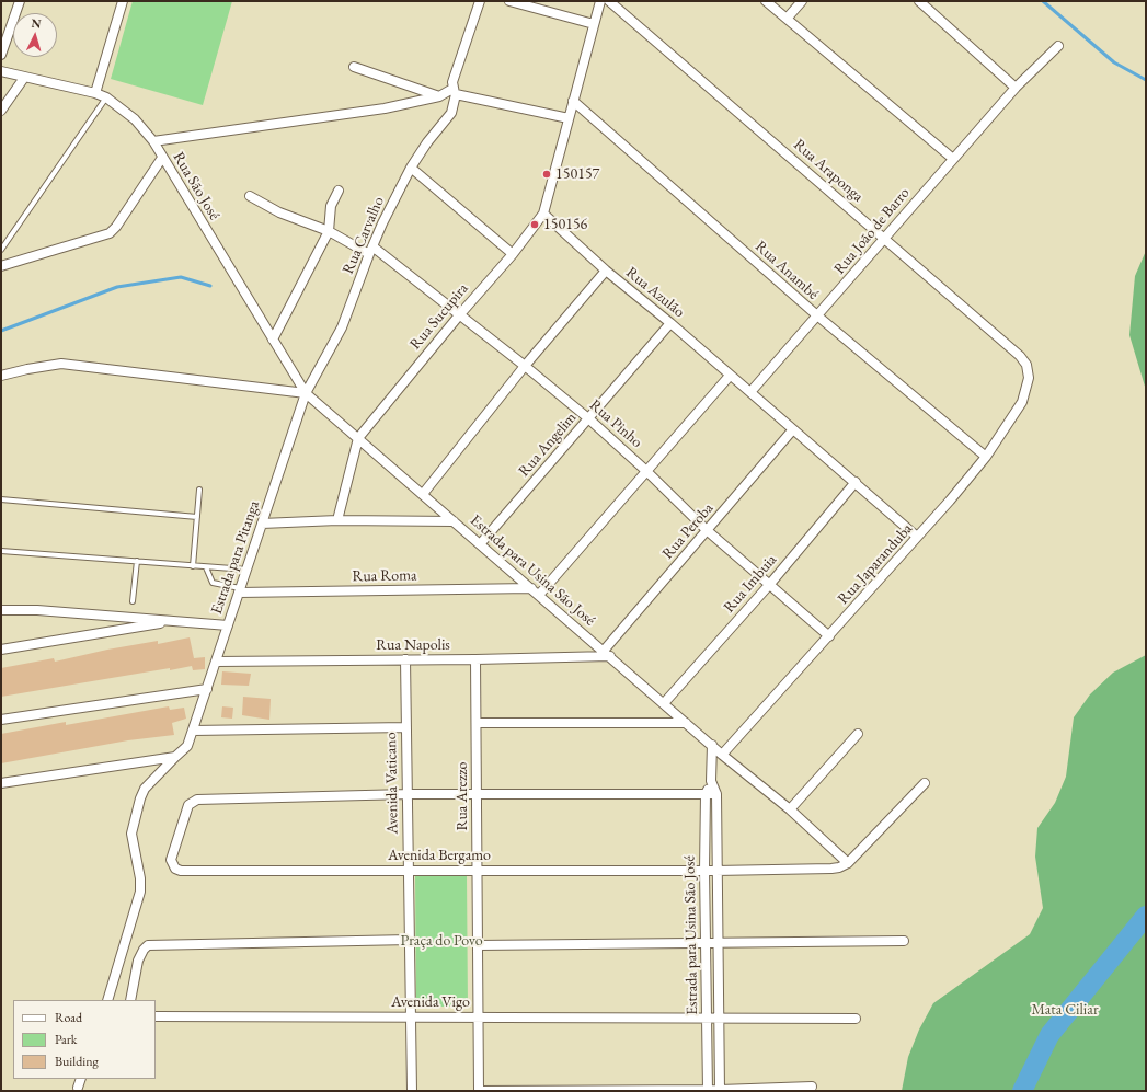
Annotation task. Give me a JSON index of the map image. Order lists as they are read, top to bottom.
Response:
{
  "streets": {
    "street": [
      "Rua Araponga",
      "Rua São José",
      "Rua João de Barro",
      "Rua Carvalho",
      "Rua Anambé",
      "Rua Azulão",
      "Rua Sucupira",
      "Rua Pinho",
      "Rua Angelim",
      "Rua Peroba",
      "Estrada para Pitanga",
      "Rua Japaranduba",
      "Estrada para Usina São José",
      "Rua Roma",
      "Rua Imbuia",
      "Rua Napolis",
      "Avenida Vaticano",
      "Rua Arezzo",
      "Avenida Bergamo",
      "Avenida Vigo"
    ]
  },
  "crossings": [
    ["Rua Araponga", "Rua João de Barro"],
    ["Rua Araponga", "Rua Japaranduba"],
    ["Rua São José", "Rua Carvalho"],
    ["Rua São José", "Estrada para Pitanga"],
    ["Rua São José", "Estrada para Usina São José"],
    ["Rua João de Barro", "Rua Anambé"],
    ["Rua João de Barro", "Rua Azulão"],
    ["Rua Carvalho", "Rua Pinho"],
    ["Rua Carvalho", "Estrada para Pitanga"],
    ["Rua Carvalho", "Estrada para Usina São José"],
    ["Rua Anambé", "Rua Japaranduba"],
    ["Rua Azulão", "Rua Sucupira"],
    ["Rua Azulão", "Rua Angelim"],
    ["Rua Azulão", "Rua Peroba"],
    ["Rua Azulão", "Rua Japaranduba"],
    ["Rua Azulão", "Rua Imbuia"],
    ["Rua Sucupira", "Rua Pinho"],
    ["Rua Sucupira", "Estrada para Usina São José"],
    ["Rua Pinho", "Rua Angelim"],
    ["Rua Pinho", "Rua Peroba"],
    ["Rua Pinho", "Rua Japaranduba"],
    ["Rua Pinho", "Rua Imbuia"],
    ["Rua Angelim", "Estrada para Usina São José"],
    ["Rua Peroba", "Estrada para Usina São José"],
    ["Rua Peroba", "Rua Napolis"],
    ["Estrada para Pitanga", "Estrada para Usina São José"],
    ["Estrada para Pitanga", "Rua Roma"],
    ["Estrada para Pitanga", "Rua Napolis"],
    ["Estrada para Usina São José", "Rua Roma"],
    ["Estrada para Usina São José", "Rua Imbuia"],
    ["Estrada para Usina São José", "Rua Napolis"],
    ["Estrada para Usina São José", "Avenida Bergamo"],
    ["Estrada para Usina São José", "Avenida Vigo"],
    ["Rua Napolis", "Avenida Vaticano"],
    ["Rua Napolis", "Rua Arezzo"],
    ["Avenida Vaticano", "Avenida Bergamo"],
    ["Avenida Vaticano", "Avenida Vigo"],
    ["Rua Arezzo", "Avenida Bergamo"],
    ["Rua Arezzo", "Avenida Vigo"]
  ],
  "parks": ["Praça do Povo", "Mata Ciliar"],
  "places": ["150157", "150156"],
  "legend": ["Road", "Park", "Building"],
  "north": "top"
}
